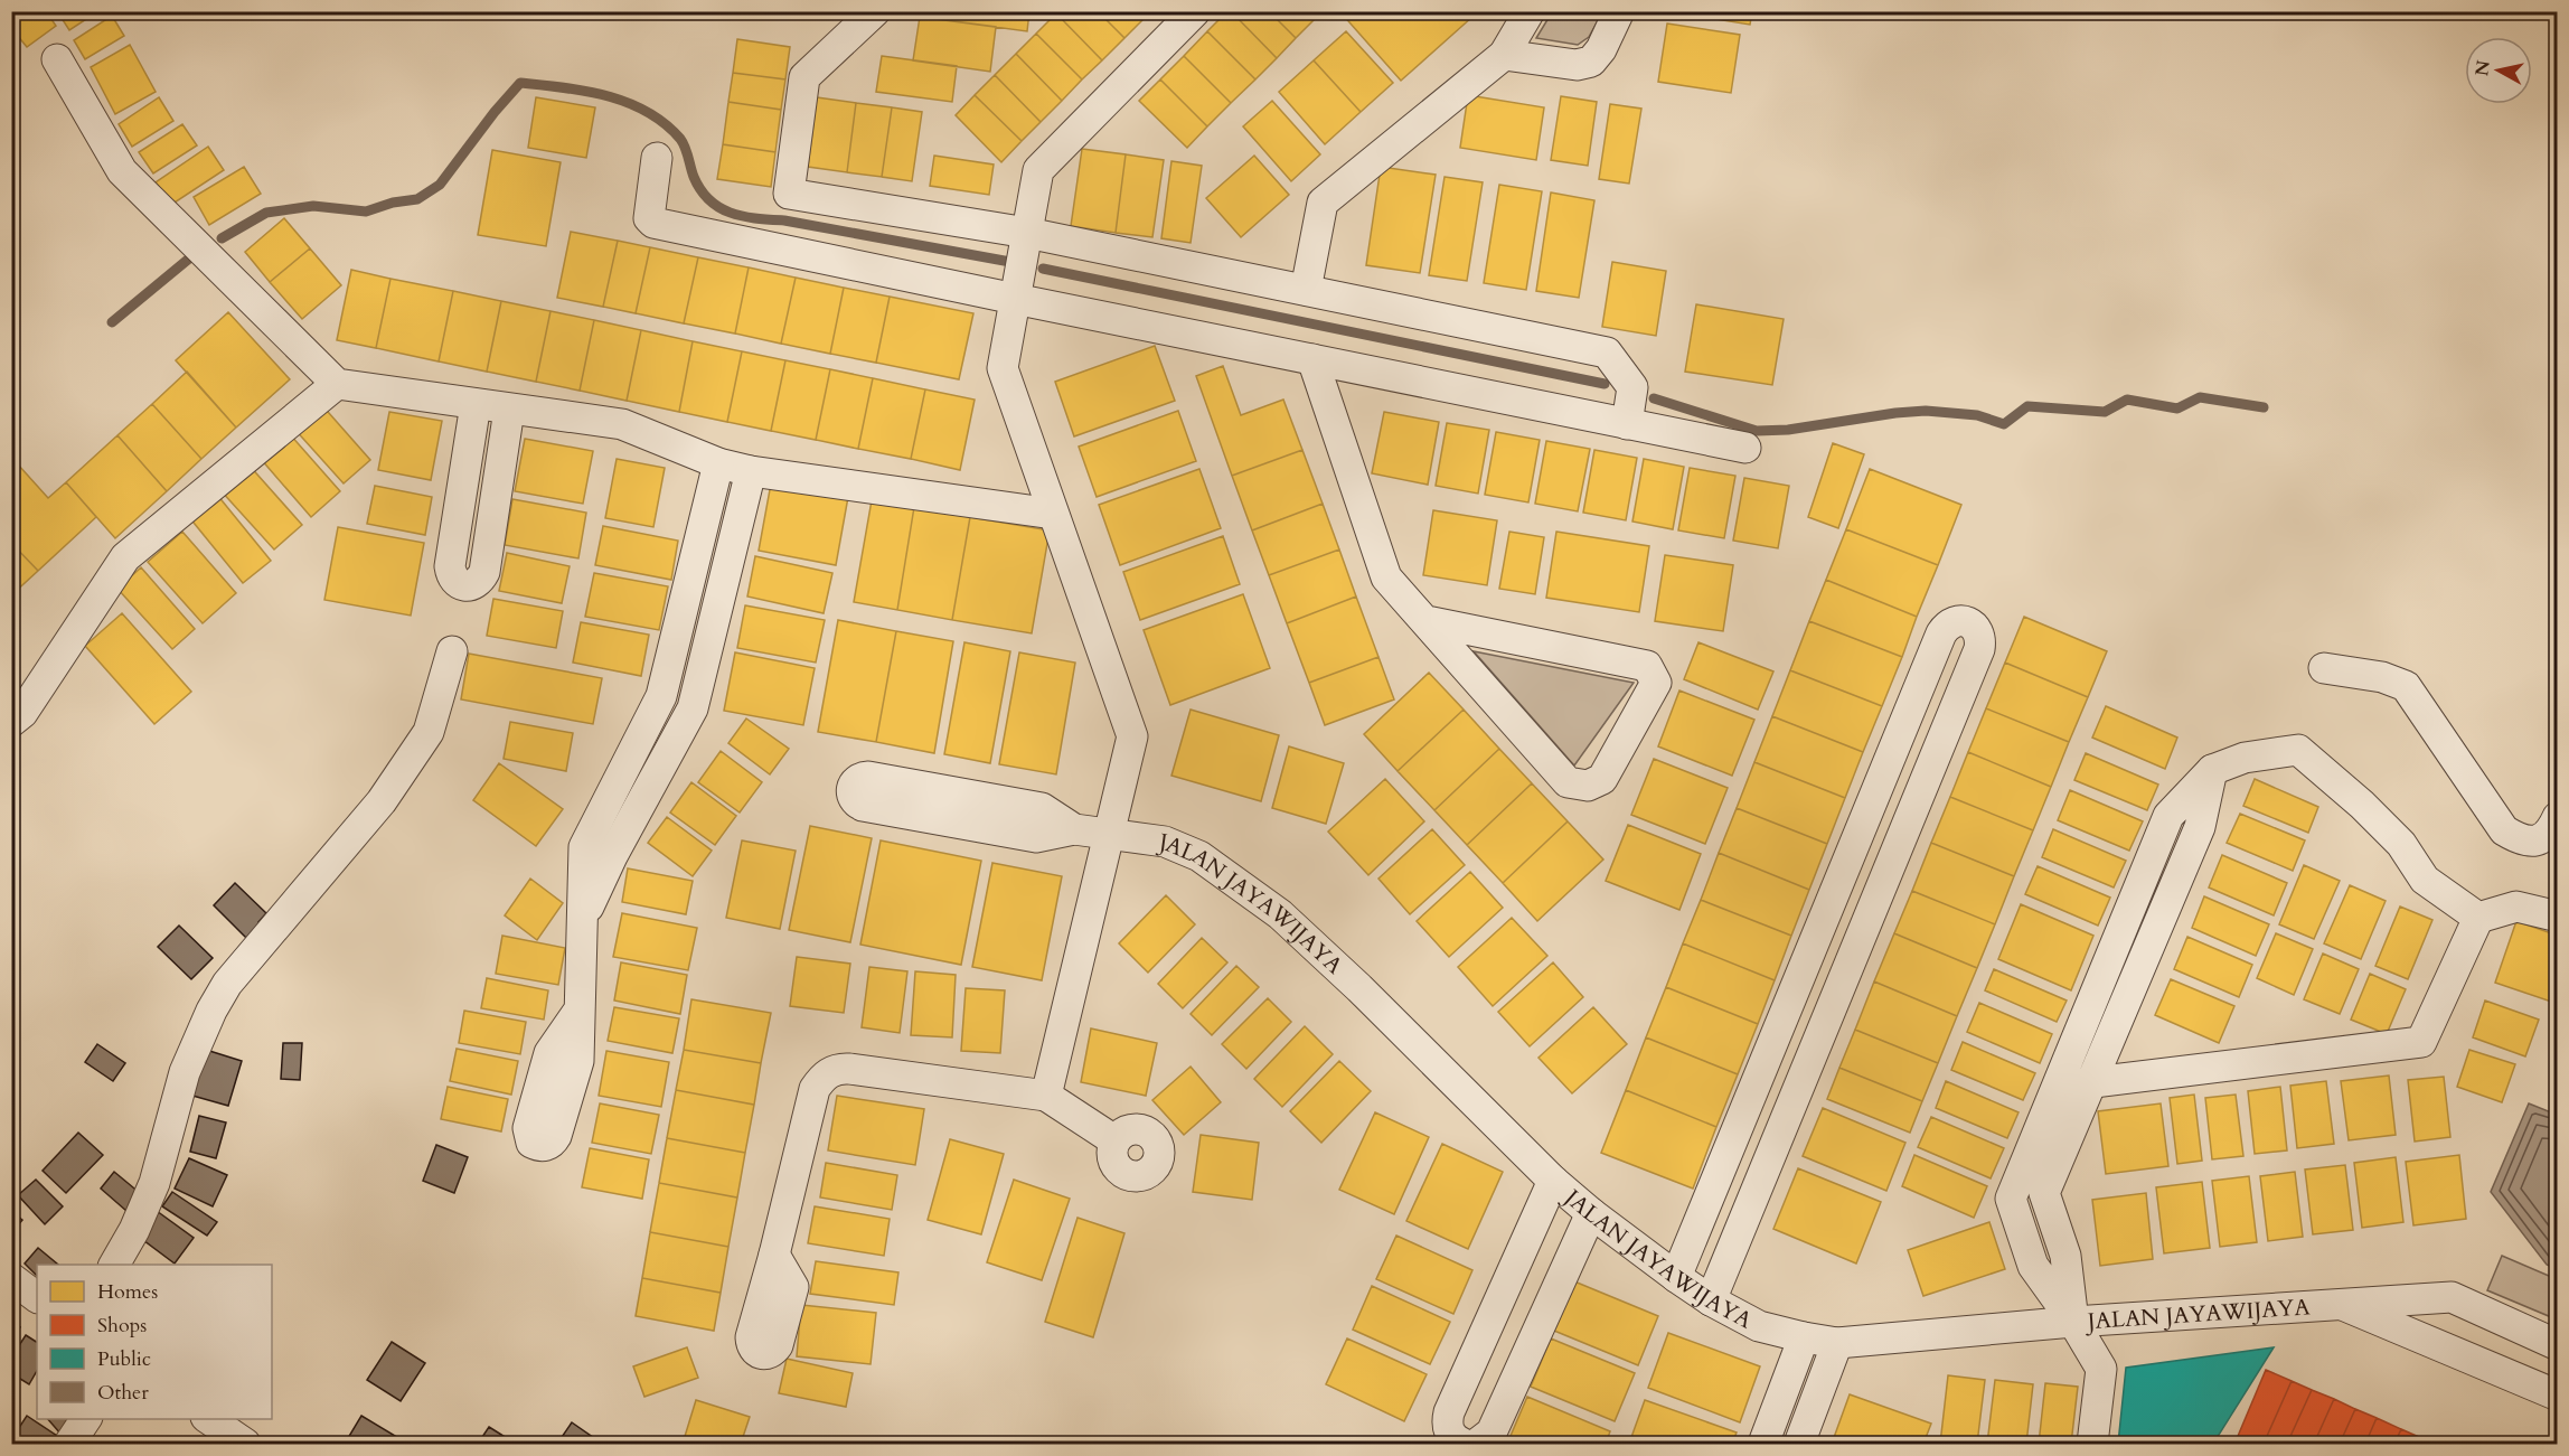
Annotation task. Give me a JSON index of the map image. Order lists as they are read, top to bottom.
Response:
{
  "streets": {
    "street": ["JALAN JAYAWIJAYA"]
  },
  "legend": [
    "Homes",
    "Shops",
    "Public",
    "Other"
  ],
  "north": "left"
}
